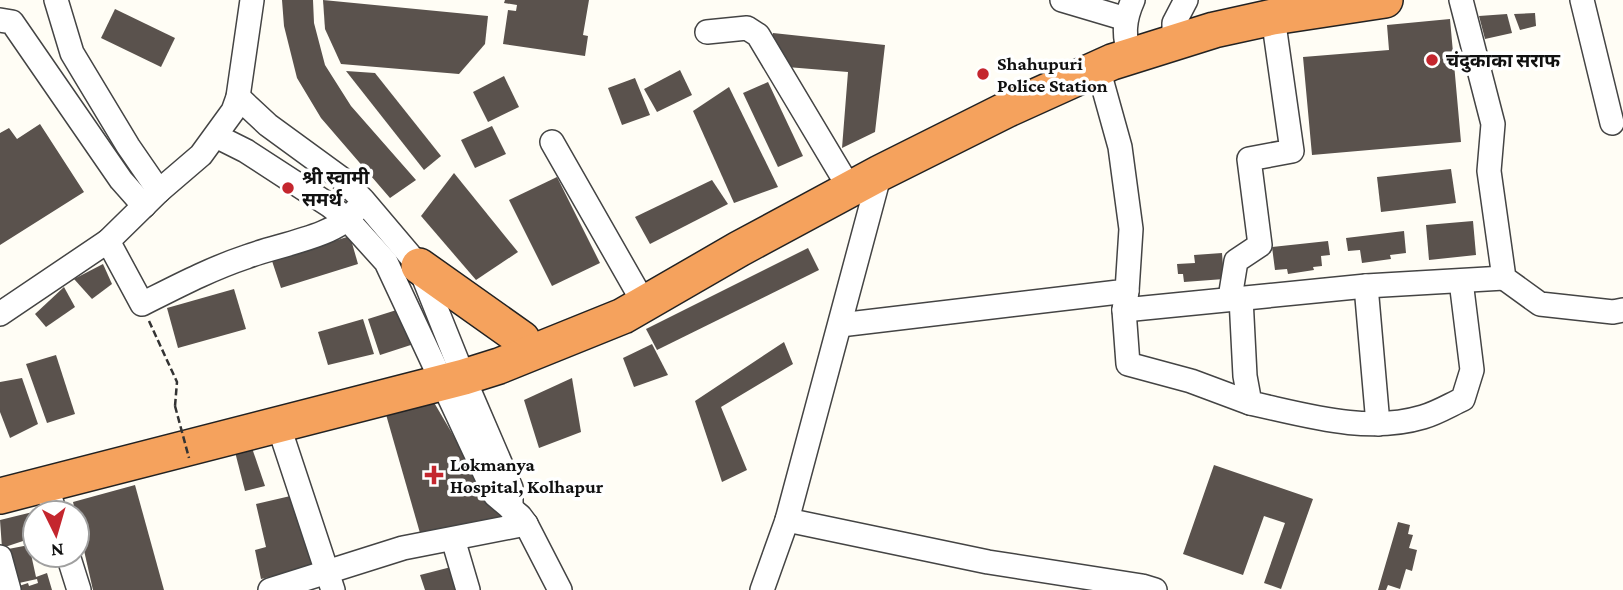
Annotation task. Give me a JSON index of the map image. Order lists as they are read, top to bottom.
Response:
{
  "places": {
    "other": ["चंदुकाका सराफ", "Shahupuri Police Station", "श्री स्वामी समर्थ"],
    "health": ["Lokmanya Hospital, Kolhapur"]
  },
  "north": "bottom"
}
